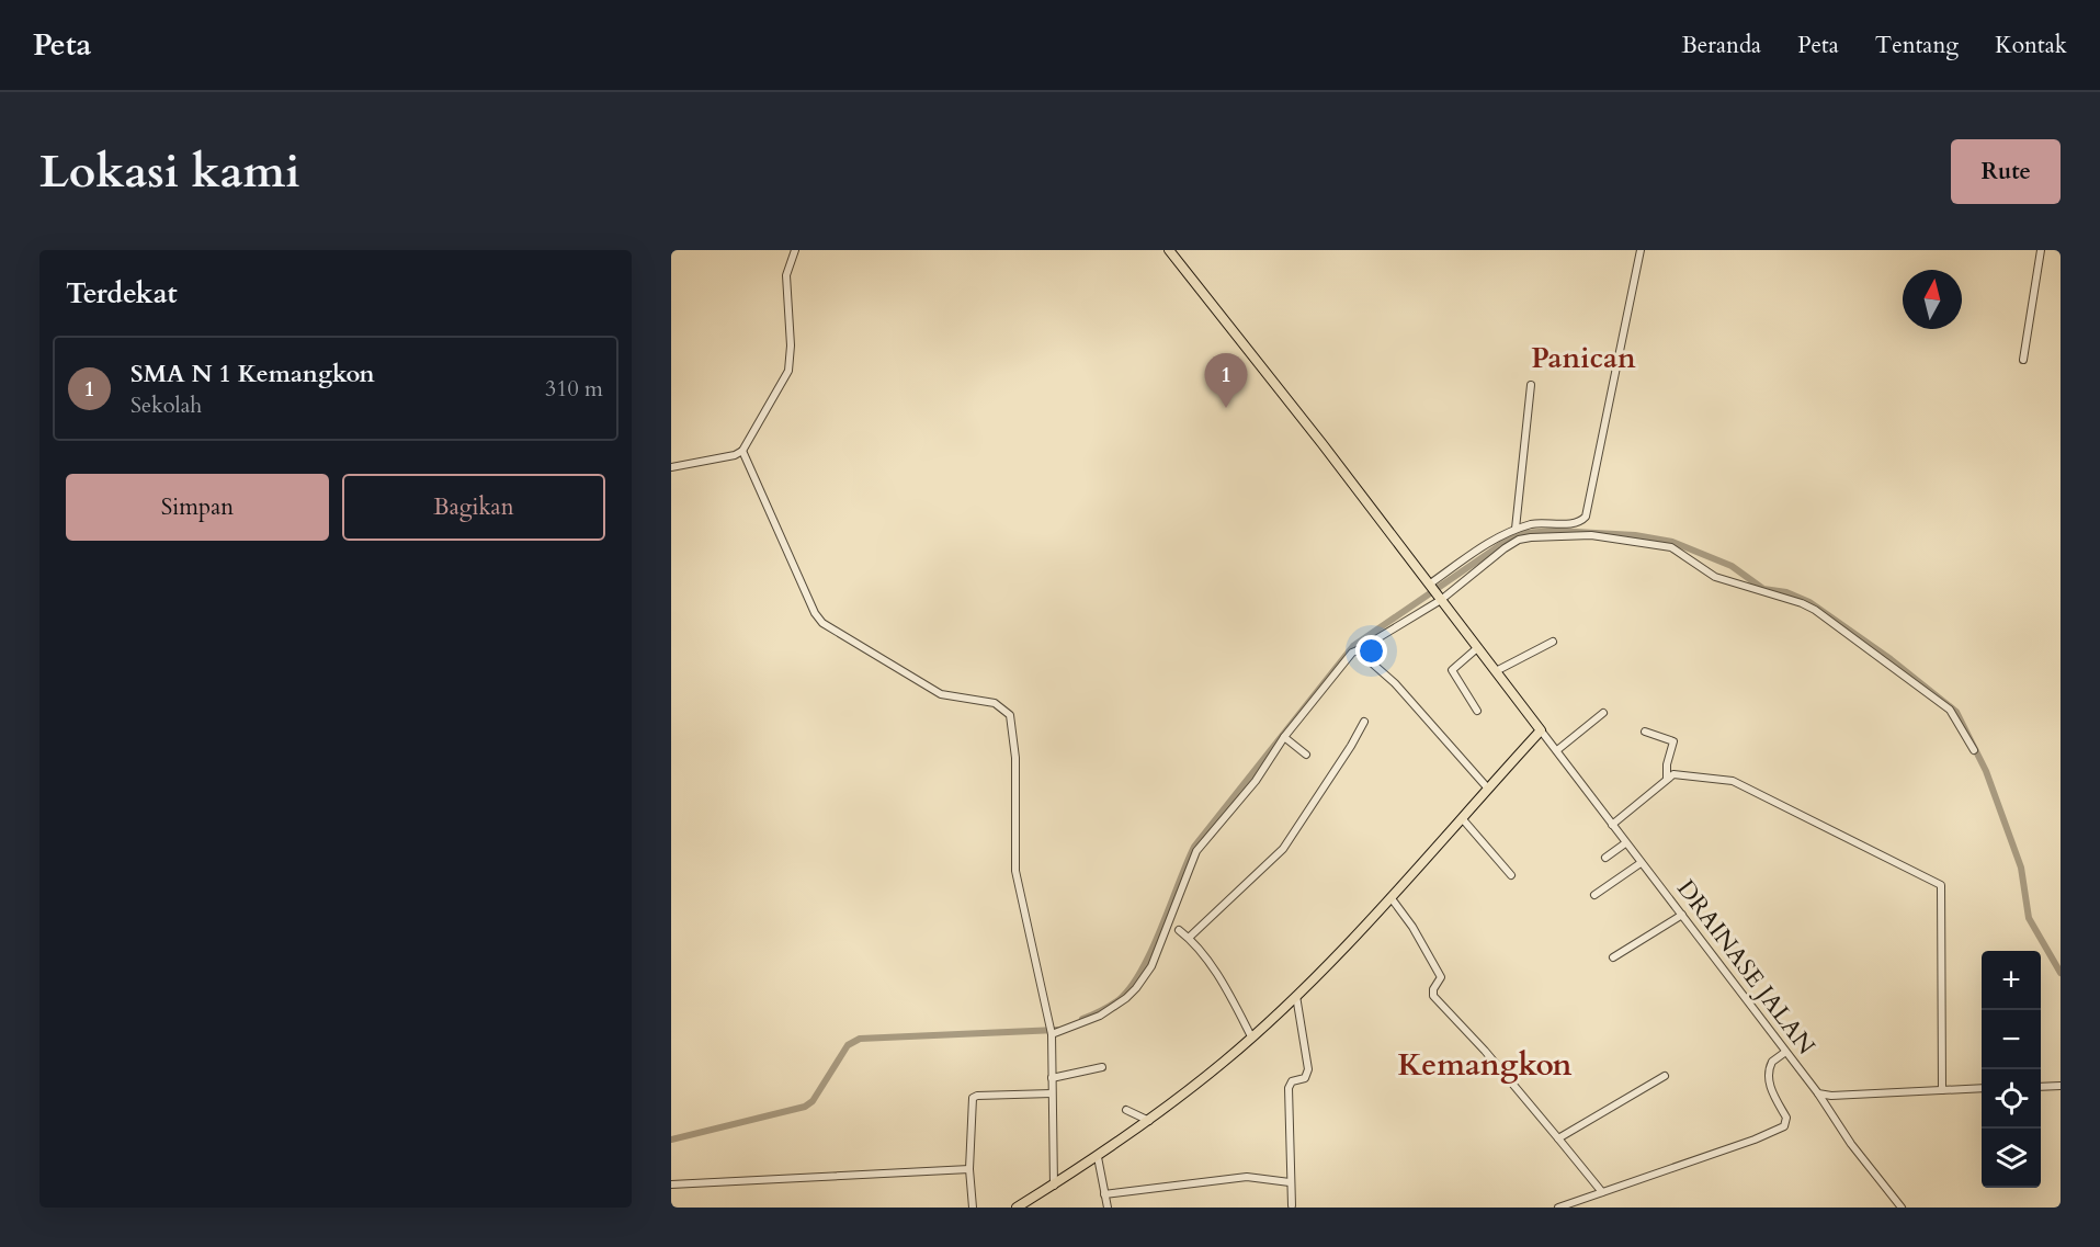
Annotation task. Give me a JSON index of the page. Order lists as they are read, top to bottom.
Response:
{
  "streets": {
    "street": ["DRAINASE JALAN"]
  },
  "districts": ["Panican", "Kemangkon"],
  "north": "top",
  "page": {
    "header": "Peta",
    "nav": [
      "Beranda",
      "Peta",
      "Tentang",
      "Kontak"
    ],
    "buttons": [
      "Rute",
      ["Simpan", "Bagikan"]
    ],
    "title": "Lokasi kami",
    "heading": "Terdekat",
    "list": [
      {
        "mark": "1",
        "name": "SMA N 1 Kemangkon",
        "note": "Sekolah",
        "value": "310 m"
      }
    ],
    "pins": "1",
    "map_buttons": ["+", "−"]
  }
}
